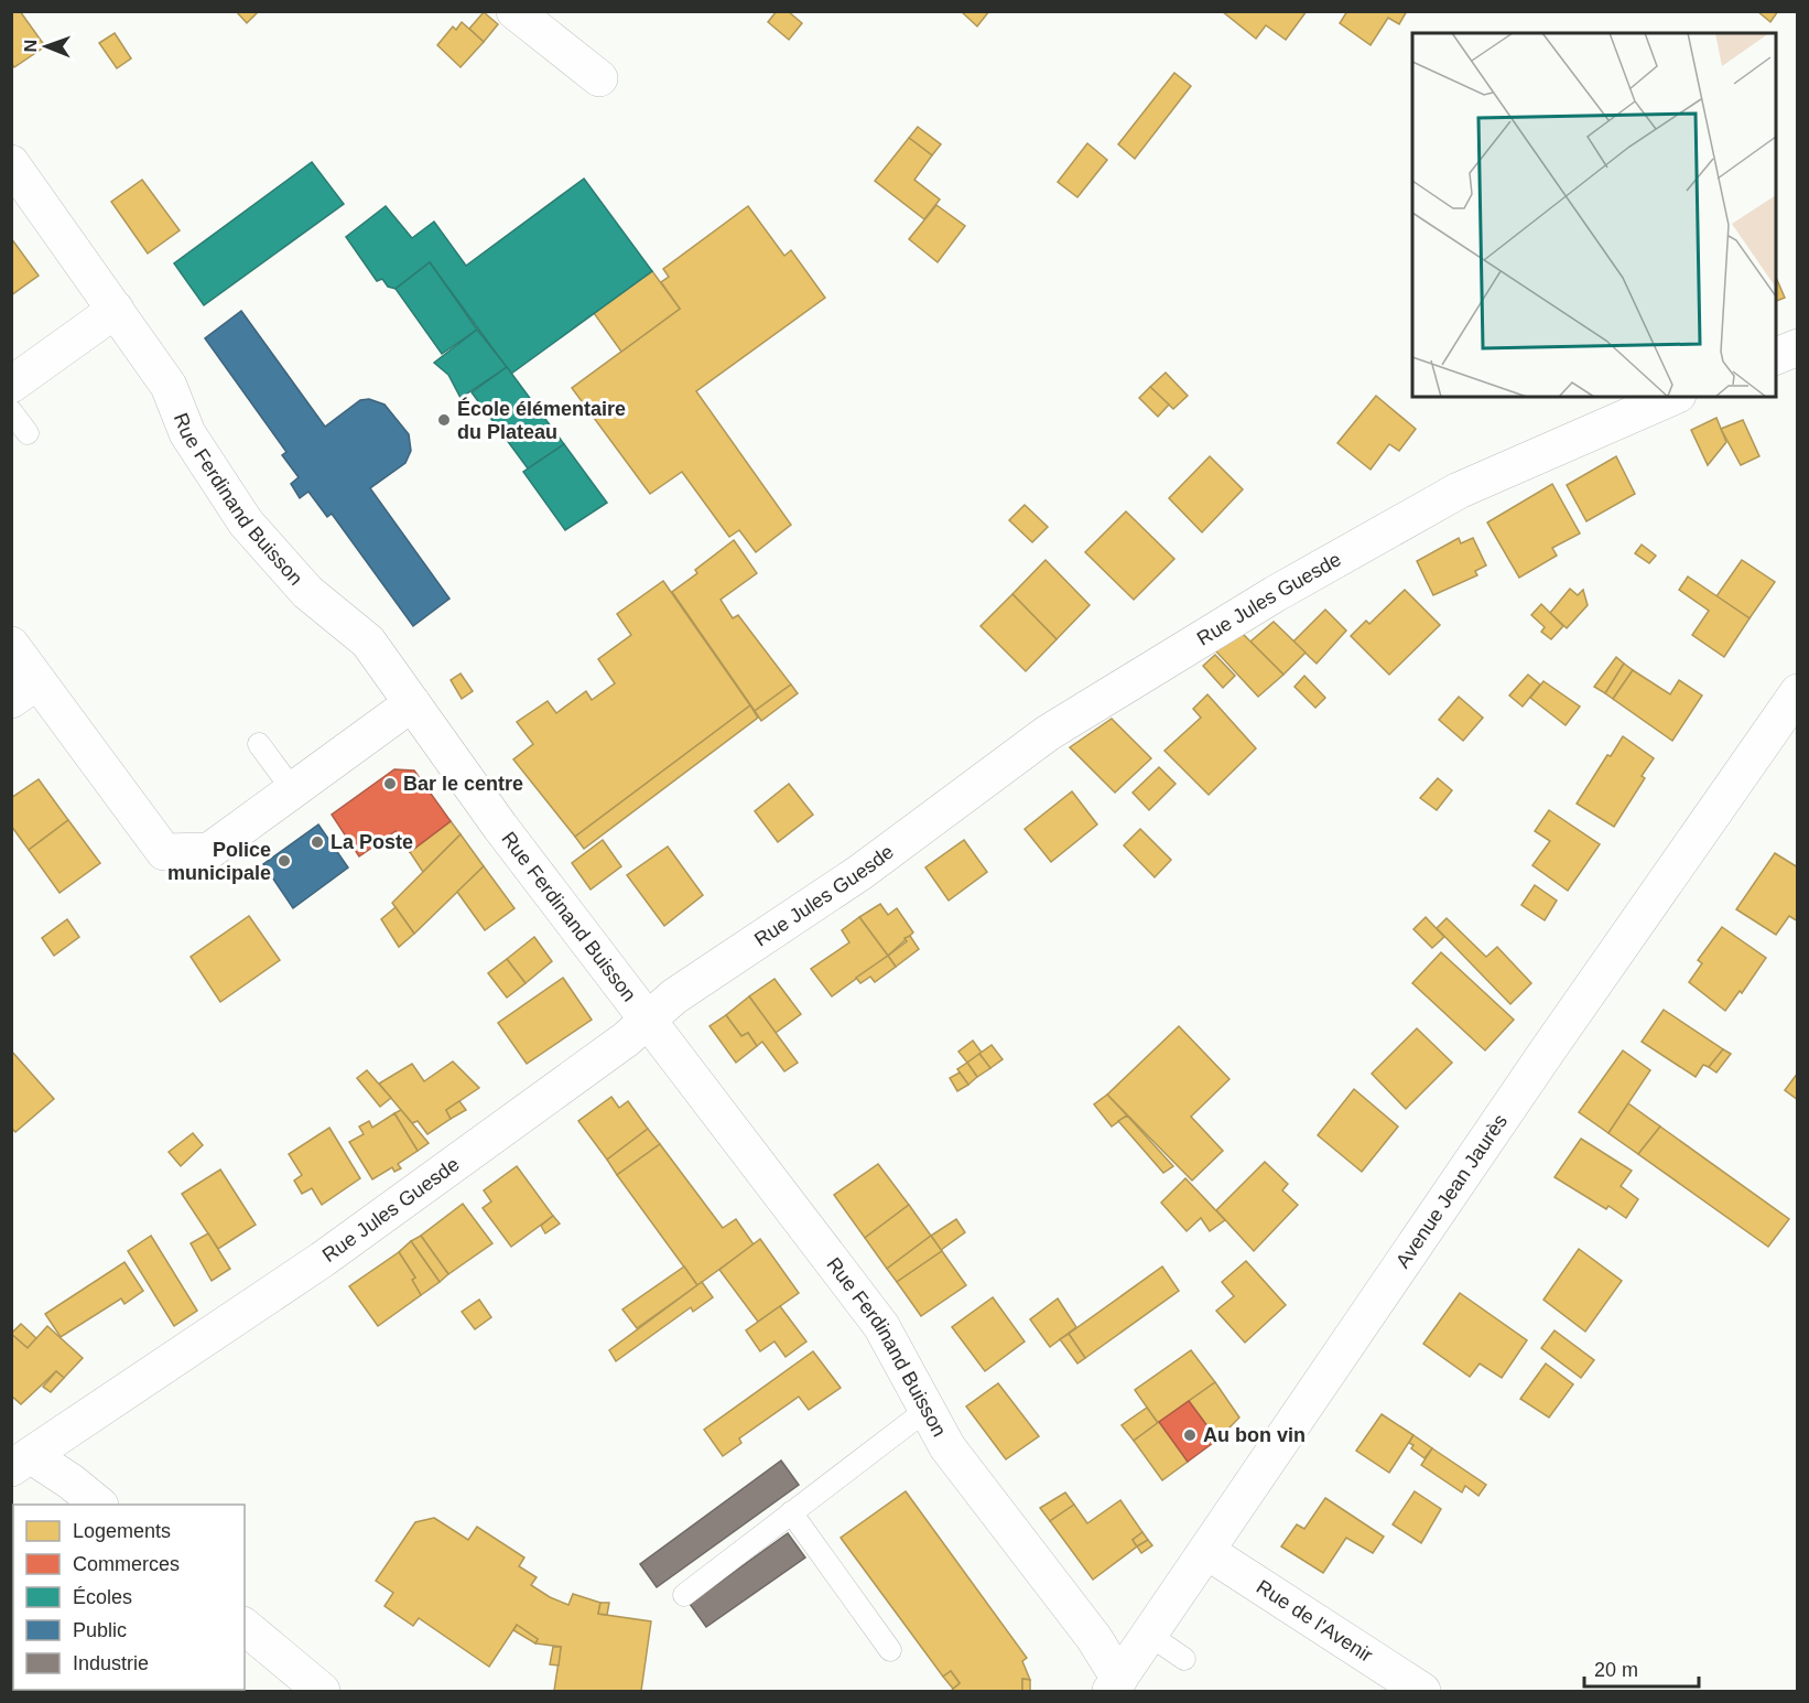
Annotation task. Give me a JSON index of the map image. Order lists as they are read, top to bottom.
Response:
{
  "streets": {
    "street": [
      "Rue Ferdinand Buisson",
      "Rue Jules Guesde",
      "Avenue Jean Jaurès",
      "Rue de l'Avenir"
    ]
  },
  "crossings": [
    ["Rue Ferdinand Buisson", "Rue Jules Guesde"],
    ["Rue Ferdinand Buisson", "Avenue Jean Jaurès"],
    ["Avenue Jean Jaurès", "Rue de l'Avenir"]
  ],
  "places": [
    "École élémentaire du Plateau",
    "Bar le centre",
    "La Poste",
    "Police municipale",
    "Au bon vin"
  ],
  "legend": [
    "Logements",
    "Commerces",
    "Écoles",
    "Public",
    "Industrie"
  ],
  "scale_bar": "20 m",
  "north": "left"
}
